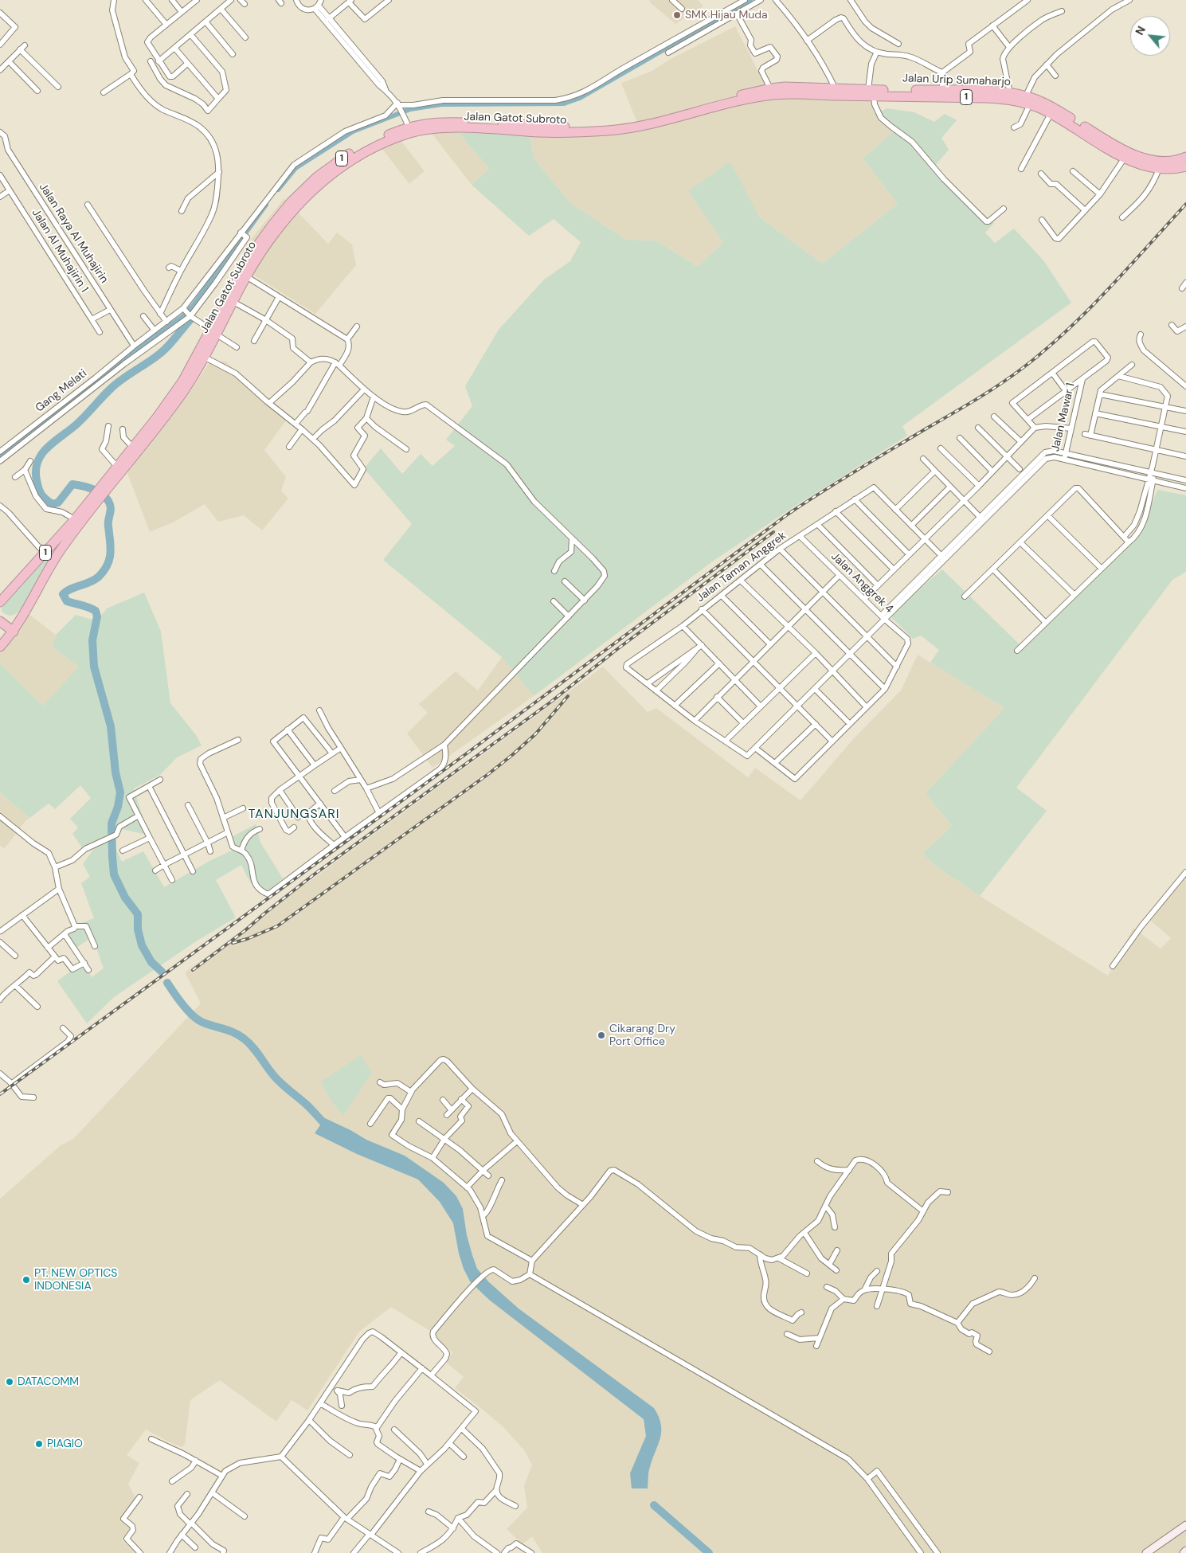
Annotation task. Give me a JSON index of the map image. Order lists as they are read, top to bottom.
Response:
{
  "streets": {
    "highway": ["Jalan Urip Sumaharjo", "1", "Jalan Gatot Subroto"],
    "street": [
      "Jalan Raya Al Muhajirin",
      "Jalan Al Muhajirin 1",
      "Gang Melati",
      "Jalan Mawar 1",
      "Jalan Taman Anggrek",
      "Jalan Anggrek 4"
    ]
  },
  "crossings": [
    ["Jalan Urip Sumaharjo", "Jalan Gatot Subroto"],
    ["Jalan Raya Al Muhajirin", "Gang Melati"],
    ["Jalan Taman Anggrek", "Jalan Anggrek 4"]
  ],
  "districts": ["TANJUNGSARI"],
  "places": [
    "SMK Hijau Muda",
    "Cikarang Dry Port Office",
    "PT. NEW OPTICS INDONESIA",
    "DATACOMM",
    "PIAGIO"
  ],
  "north": "top left"
}
